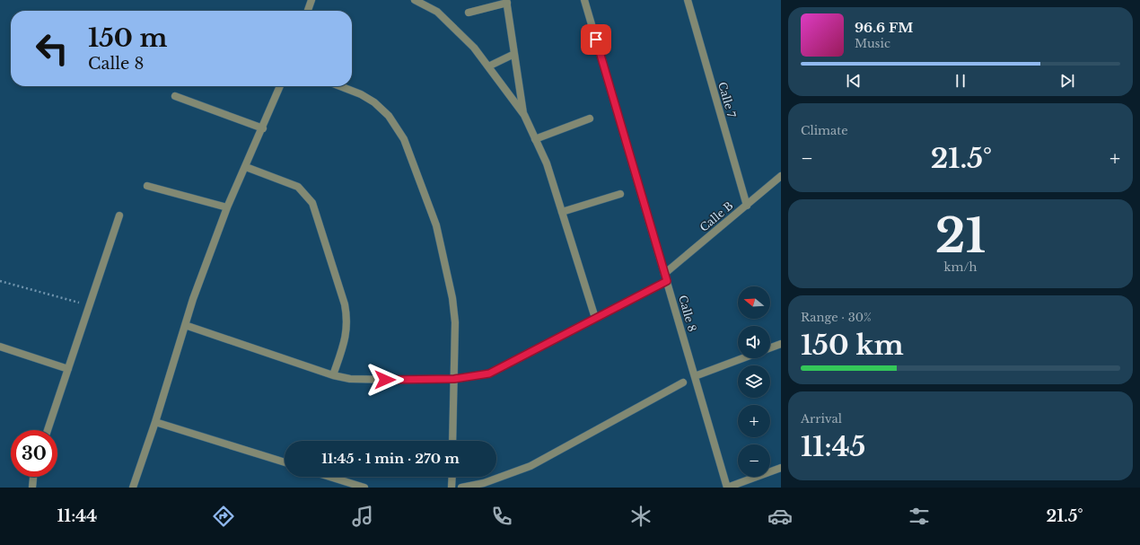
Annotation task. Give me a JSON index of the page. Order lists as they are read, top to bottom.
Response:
{
  "streets": {
    "street": ["Calle 7", "Calle B", "Calle 8"]
  },
  "crossings": [
    ["Calle 7", "Calle B"],
    ["Calle B", "Calle 8"]
  ],
  "north": "left",
  "page": {
    "turn": ["150 m", "Calle 8"],
    "song": ["96.6 FM", "Music"],
    "tile": [
      "Climate",
      ["21", "km/h"],
      ["Range · 30%", "150 km"],
      ["Arrival", "11:45"]
    ],
    "heat": ["−", "21.5°", "+"],
    "map_buttons": ["+", "−"],
    "limit": "30",
    "trip": "11:45 · 1 min · 270 m",
    "tabs": ["11:44", "21.5°"]
  }
}
